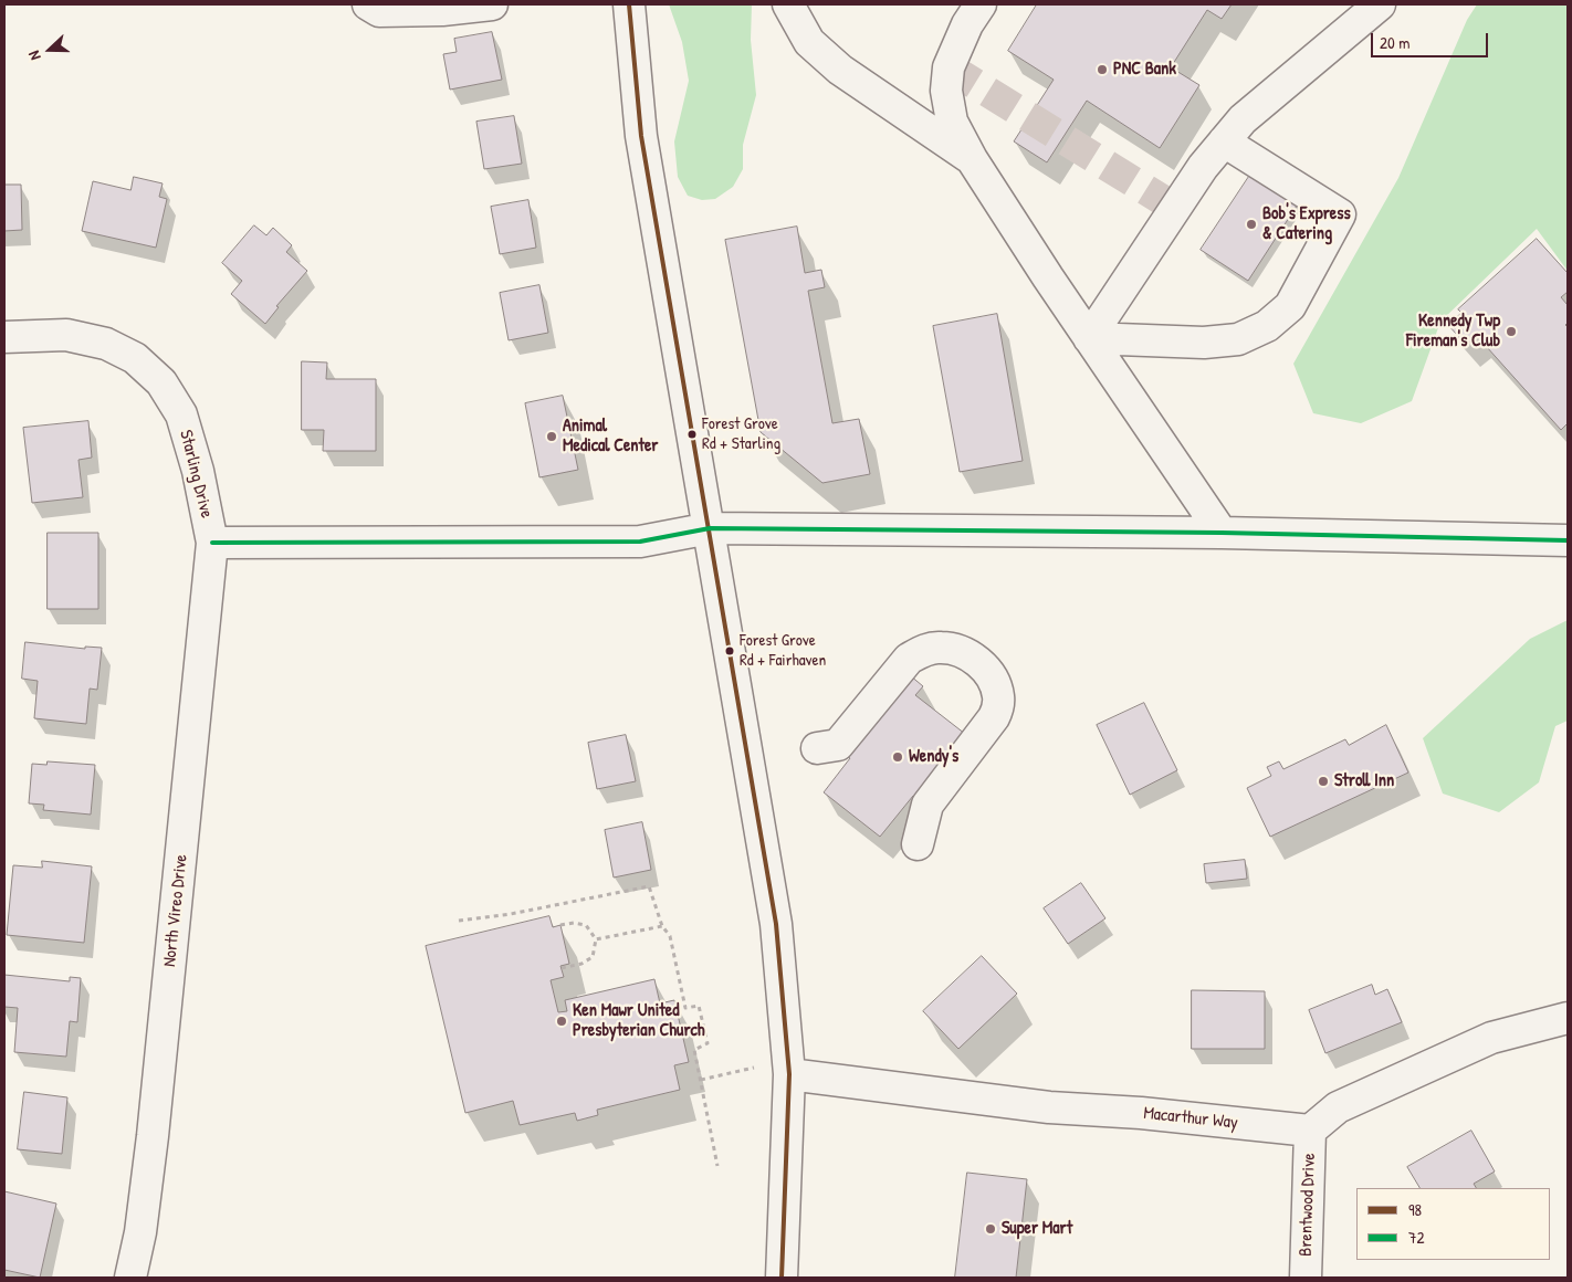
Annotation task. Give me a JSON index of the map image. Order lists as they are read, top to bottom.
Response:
{
  "streets": {
    "street": [
      "Starling Drive",
      "North Vireo Drive",
      "Macarthur Way",
      "Brentwood Drive"
    ]
  },
  "crossings": [
    ["Starling Drive", "North Vireo Drive"],
    ["Macarthur Way", "Brentwood Drive"]
  ],
  "places": [
    "PNC Bank",
    "Bob's Express & Catering",
    "Kennedy Twp Fireman's Club",
    "Forest Grove Rd + Starling",
    "Animal Medical Center",
    "Forest Grove Rd + Fairhaven",
    "Wendy's",
    "Stroll Inn",
    "Ken Mawr United Presbyterian Church",
    "Super Mart"
  ],
  "lines": ["transit line 98", "transit line 72"],
  "legend": ["98", "72"],
  "scale_bar": "20 m",
  "north": "left"
}
